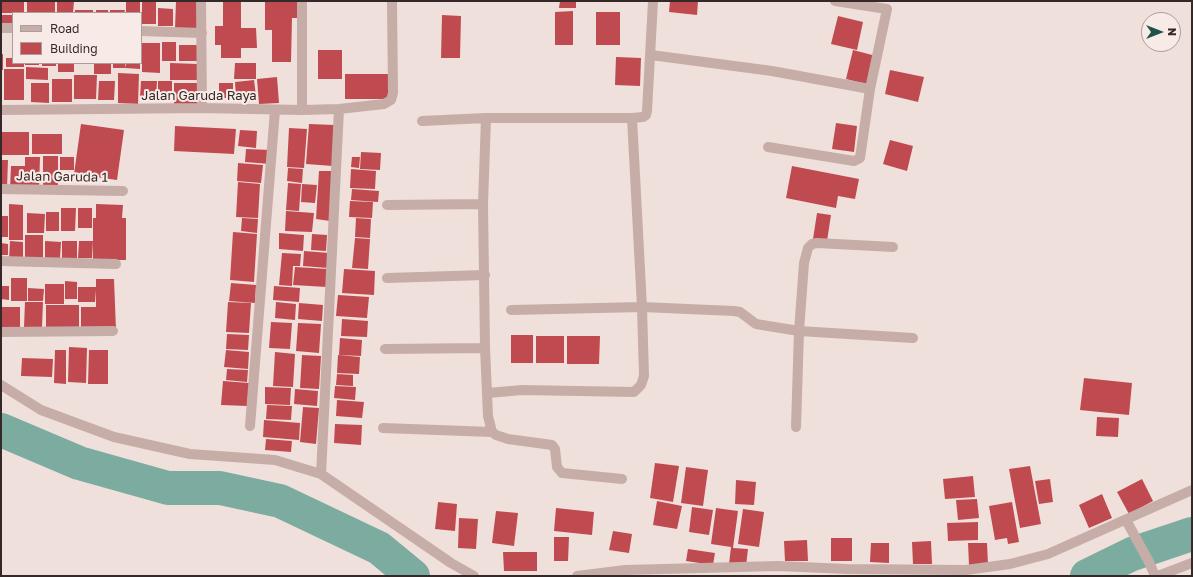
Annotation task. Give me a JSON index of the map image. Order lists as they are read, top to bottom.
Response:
{
  "streets": {
    "street": ["Jalan Garuda Raya", "Jalan Garuda 1"]
  },
  "legend": ["Road", "Building"],
  "north": "right"
}
